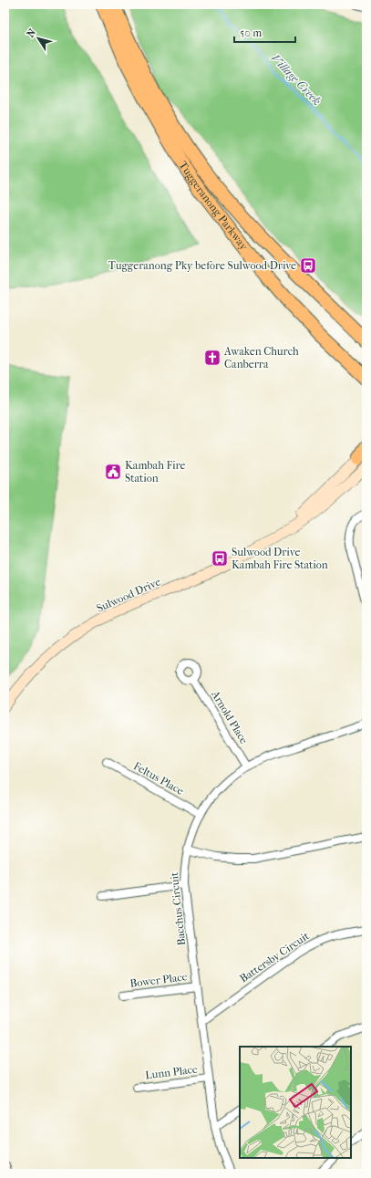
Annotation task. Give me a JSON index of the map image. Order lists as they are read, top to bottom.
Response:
{
  "streets": {
    "highway": ["Tuggeranong Parkway"],
    "main road": ["Sulwood Drive"],
    "street": [
      "Arnold Place",
      "Feltus Place",
      "Bacchus Circuit",
      "Battersby Circuit",
      "Bower Place",
      "Lunn Place"
    ]
  },
  "crossings": [
    ["Arnold Place", "Bacchus Circuit"],
    ["Feltus Place", "Bacchus Circuit"],
    ["Bacchus Circuit", "Battersby Circuit"],
    ["Bacchus Circuit", "Bower Place"],
    ["Bacchus Circuit", "Lunn Place"]
  ],
  "water": ["Village Creek"],
  "places": {
    "bus stop": ["Tuggeranong Pky before Sulwood Drive", "Sulwood Drive Kambah Fire Station"],
    "church": ["Awaken Church Canberra"],
    "public building": ["Kambah Fire Station"]
  },
  "scale_bar": "50 m",
  "north": "top left"
}
